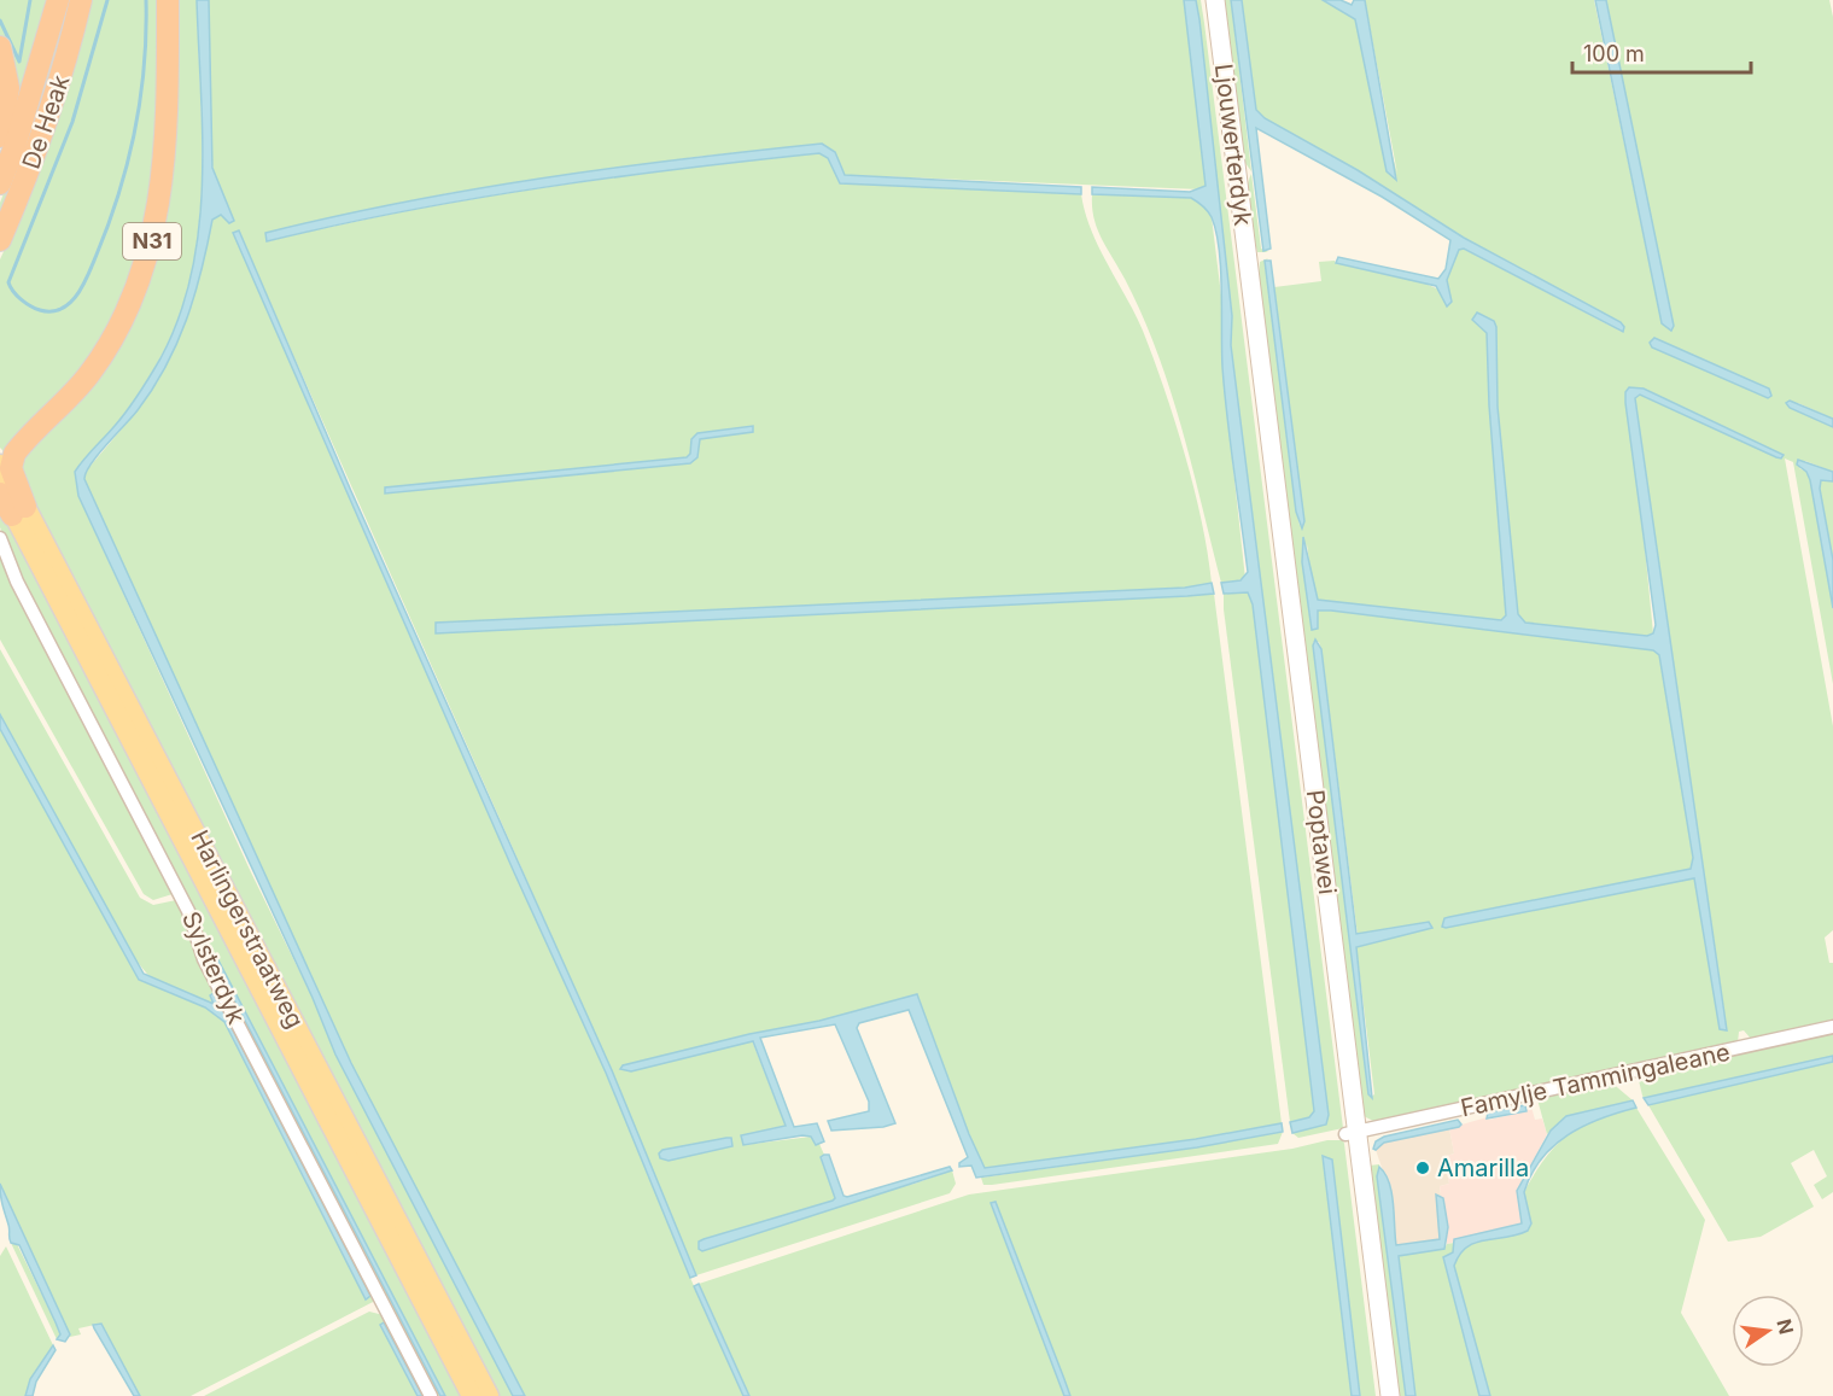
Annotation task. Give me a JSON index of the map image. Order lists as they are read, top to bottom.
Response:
{
  "streets": {
    "highway": ["De Heak", "N31"],
    "main road": ["Ljouwerterdyk", "Poptawei", "Harlingerstraatweg"],
    "street": ["Sylsterdyk", "Famylje Tammingaleane"]
  },
  "crossings": [
    ["Ljouwerterdyk", "Poptawei"],
    ["N31", "Harlingerstraatweg"],
    ["Poptawei", "Famylje Tammingaleane"]
  ],
  "places": ["Amarilla"],
  "scale_bar": "100 m",
  "north": "right"
}
